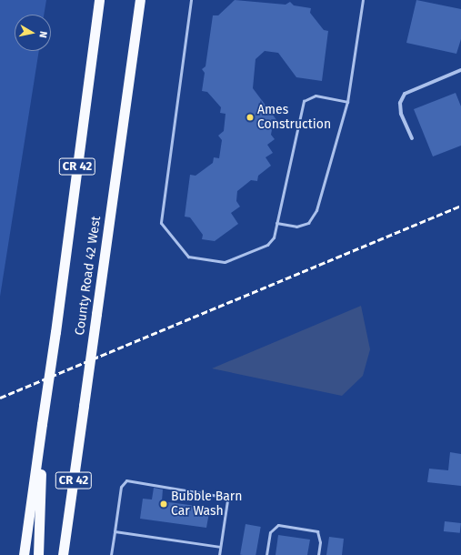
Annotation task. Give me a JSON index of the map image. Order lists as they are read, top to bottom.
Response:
{
  "streets": {
    "highway": ["CR 42", "County Road 42 West"]
  },
  "places": ["Ames Construction", "Bubble Barn Car Wash"],
  "north": "right"
}
